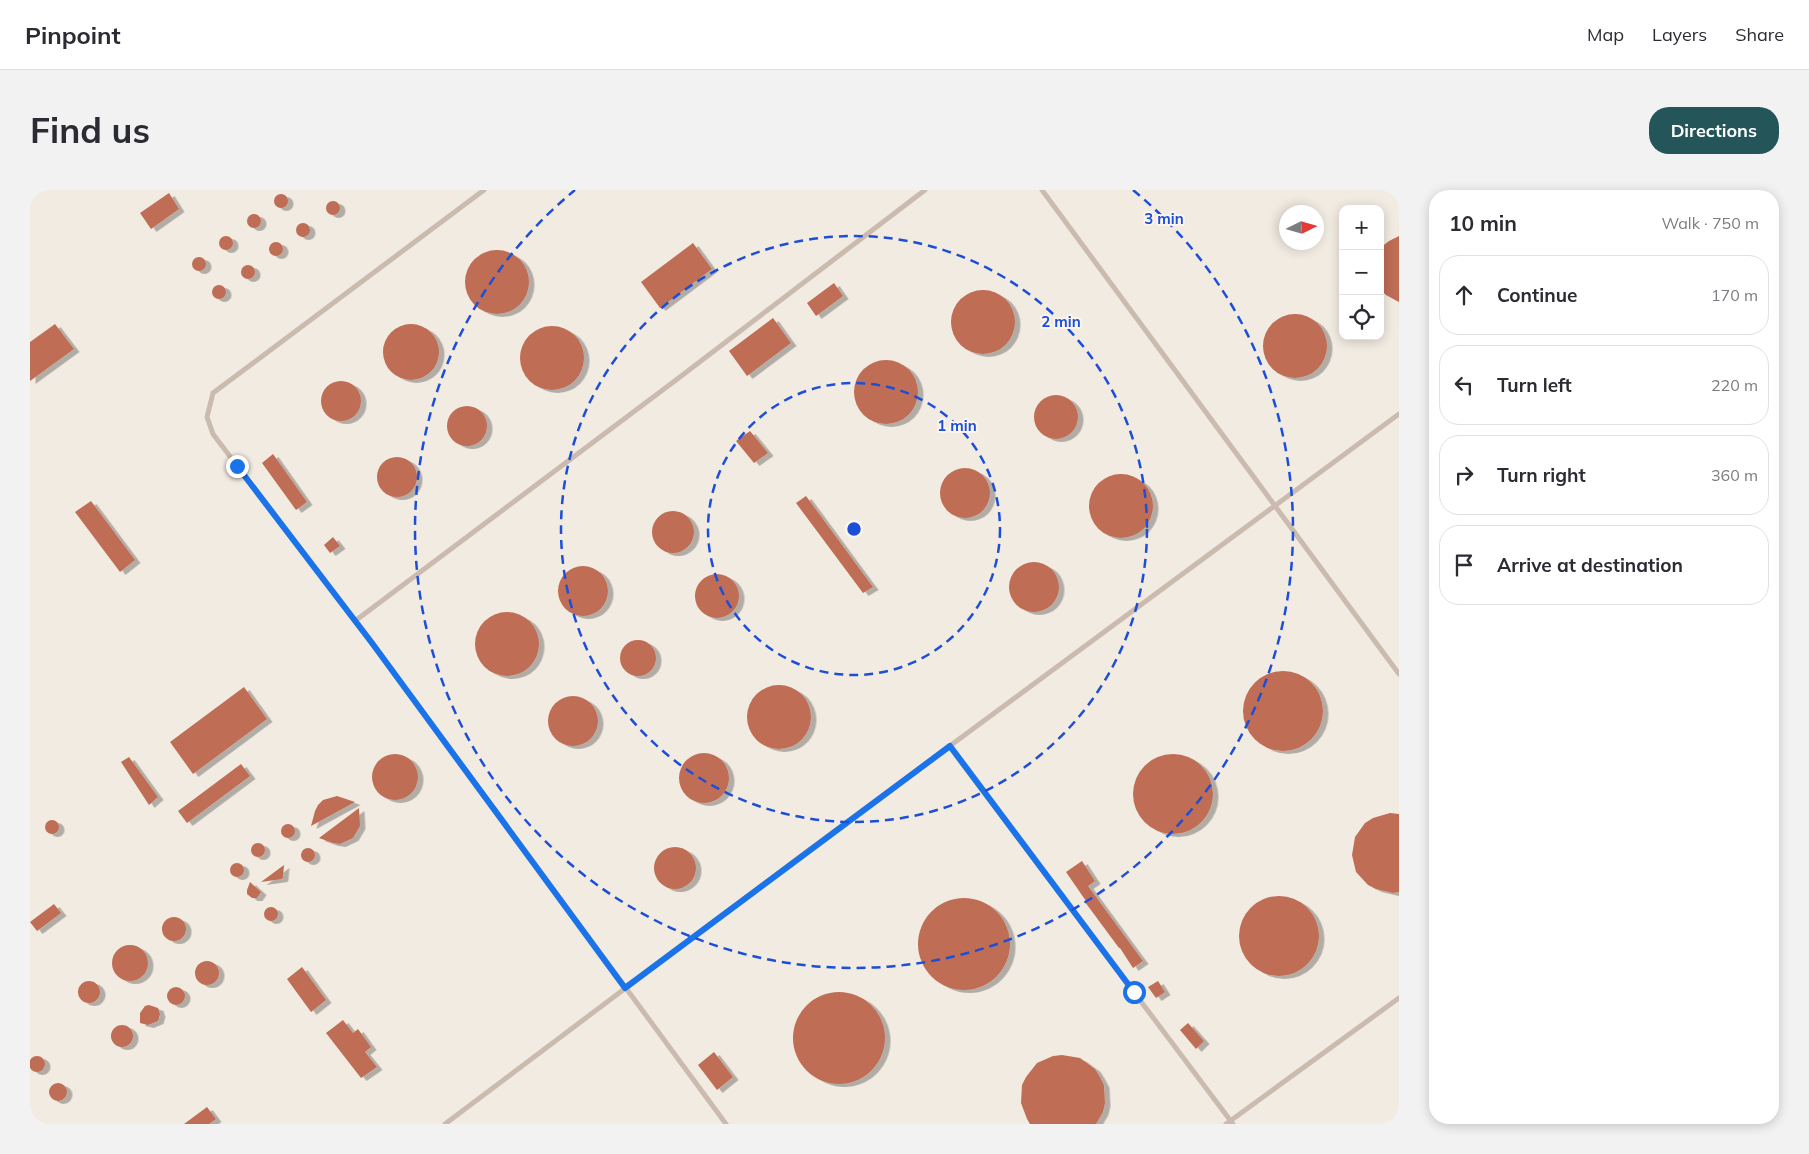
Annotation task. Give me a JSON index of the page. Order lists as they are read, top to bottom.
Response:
{
  "north": "right",
  "page": {
    "header": "Pinpoint",
    "nav": ["Map", "Layers", "Share"],
    "buttons": "Directions",
    "title": "Find us",
    "heading": ["10 min", "Walk · 750 m"],
    "map_buttons": ["+", "−"],
    "list": [
      ["Continue", "170 m"],
      ["Turn left", "220 m"],
      ["Turn right", "360 m"],
      "Arrive at destination"
    ]
  },
  "rings": ["3 min", "2 min", "1 min"]
}
